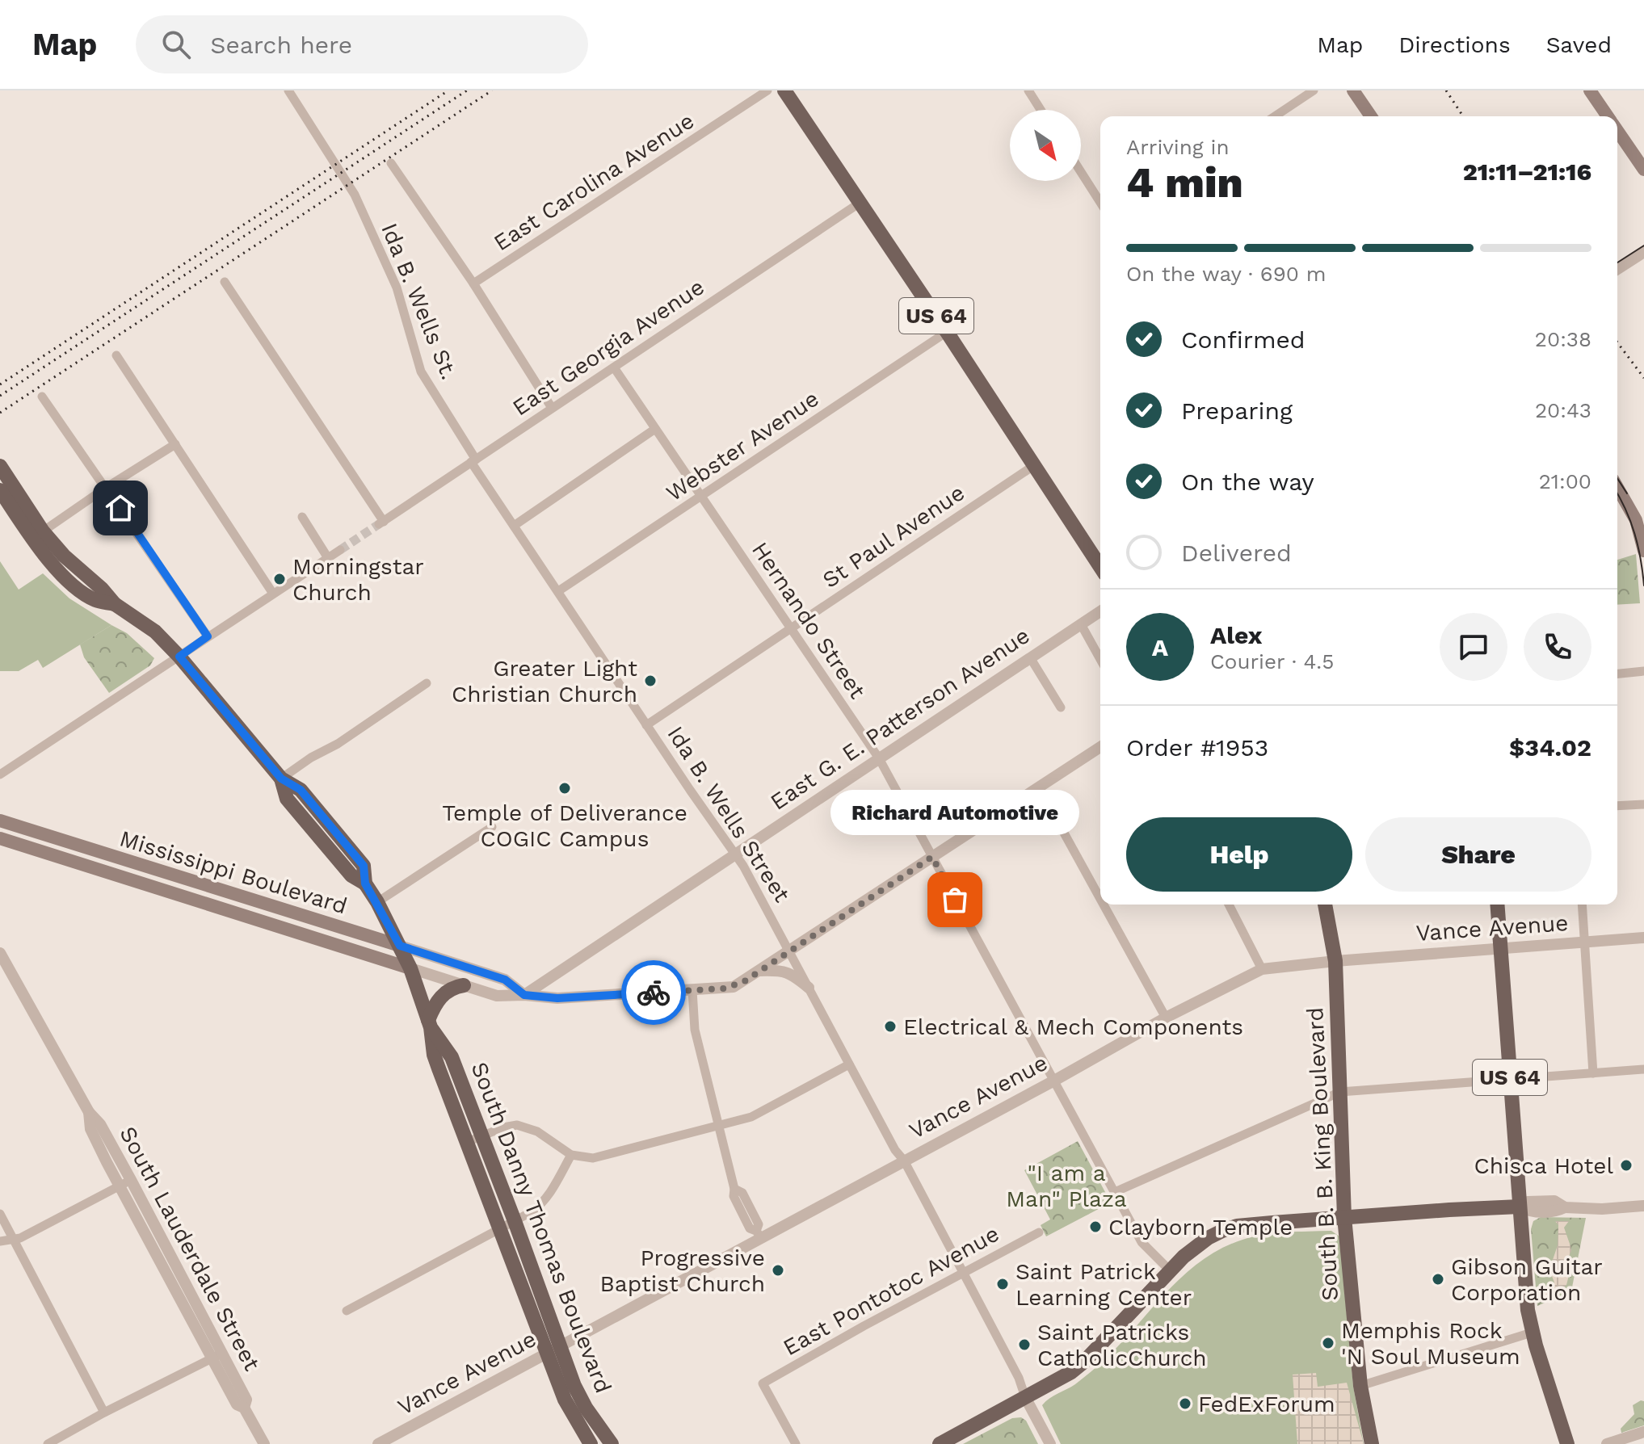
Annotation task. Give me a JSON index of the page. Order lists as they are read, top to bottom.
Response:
{
  "streets": {
    "main road": [
      "US 64",
      "Mississippi Boulevard",
      "South B. B. King Boulevard",
      "South Danny Thomas Boulevard"
    ],
    "street": [
      "East Carolina Avenue",
      "Ida B. Wells St.",
      "East Georgia Avenue",
      "Webster Avenue",
      "St Paul Avenue",
      "Hernando Street",
      "East G. E. Patterson Avenue",
      "Ida B. Wells Street",
      "Vance Avenue",
      "South Lauderdale Street",
      "East Pontotoc Avenue"
    ]
  },
  "crossings": [
    ["Ida B. Wells St.", "East Georgia Avenue"],
    ["Ida B. Wells St.", "Ida B. Wells Street"],
    ["US 64", "East Georgia Avenue"],
    ["US 64", "Webster Avenue"],
    ["US 64", "St Paul Avenue"],
    ["US 64", "Vance Avenue"],
    ["East Georgia Avenue", "Hernando Street"],
    ["East Georgia Avenue", "Ida B. Wells Street"],
    ["Webster Avenue", "Hernando Street"],
    ["Webster Avenue", "Ida B. Wells Street"],
    ["St Paul Avenue", "Hernando Street"],
    ["St Paul Avenue", "Ida B. Wells Street"],
    ["Hernando Street", "East G. E. Patterson Avenue"],
    ["Hernando Street", "Vance Avenue"],
    ["East G. E. Patterson Avenue", "Ida B. Wells Street"],
    ["East G. E. Patterson Avenue", "Mississippi Boulevard"],
    ["Ida B. Wells Street", "Vance Avenue"],
    ["Ida B. Wells Street", "East Pontotoc Avenue"],
    ["Mississippi Boulevard", "South Danny Thomas Boulevard"],
    ["Vance Avenue", "South B. B. King Boulevard"],
    ["Vance Avenue", "South Danny Thomas Boulevard"]
  ],
  "parks": ["\"I am a Man\" Plaza"],
  "places": [
    "Morningstar Church",
    "Greater Light Christian Church",
    "Temple of Deliverance COGIC Campus",
    "Richard Automotive",
    "Electrical & Mech Components",
    "Chisca Hotel",
    "Clayborn Temple",
    "Progressive Baptist Church",
    "Gibson Guitar Corporation",
    "Saint Patrick Learning Center",
    "Memphis Rock 'N Soul Museum",
    "Saint Patricks CatholicChurch",
    "FedExForum"
  ],
  "north": "bottom right",
  "page": {
    "header": "Map",
    "search": "Search here",
    "nav": ["Map", "Directions", "Saved"],
    "heading": ["4 min", "Arriving in", "21:11–21:16"],
    "panel": [
      "Alex",
      "Courier · 4.5",
      "Order #1953",
      "$34.02"
    ],
    "bar": "On the way · 690 m",
    "list": [
      ["Confirmed", "20:38"],
      ["Preparing", "20:43"],
      ["On the way", "21:00"],
      "Delivered"
    ],
    "round": "A",
    "bubble": "Richard Automotive",
    "buttons": ["Help", "Share"]
  }
}
